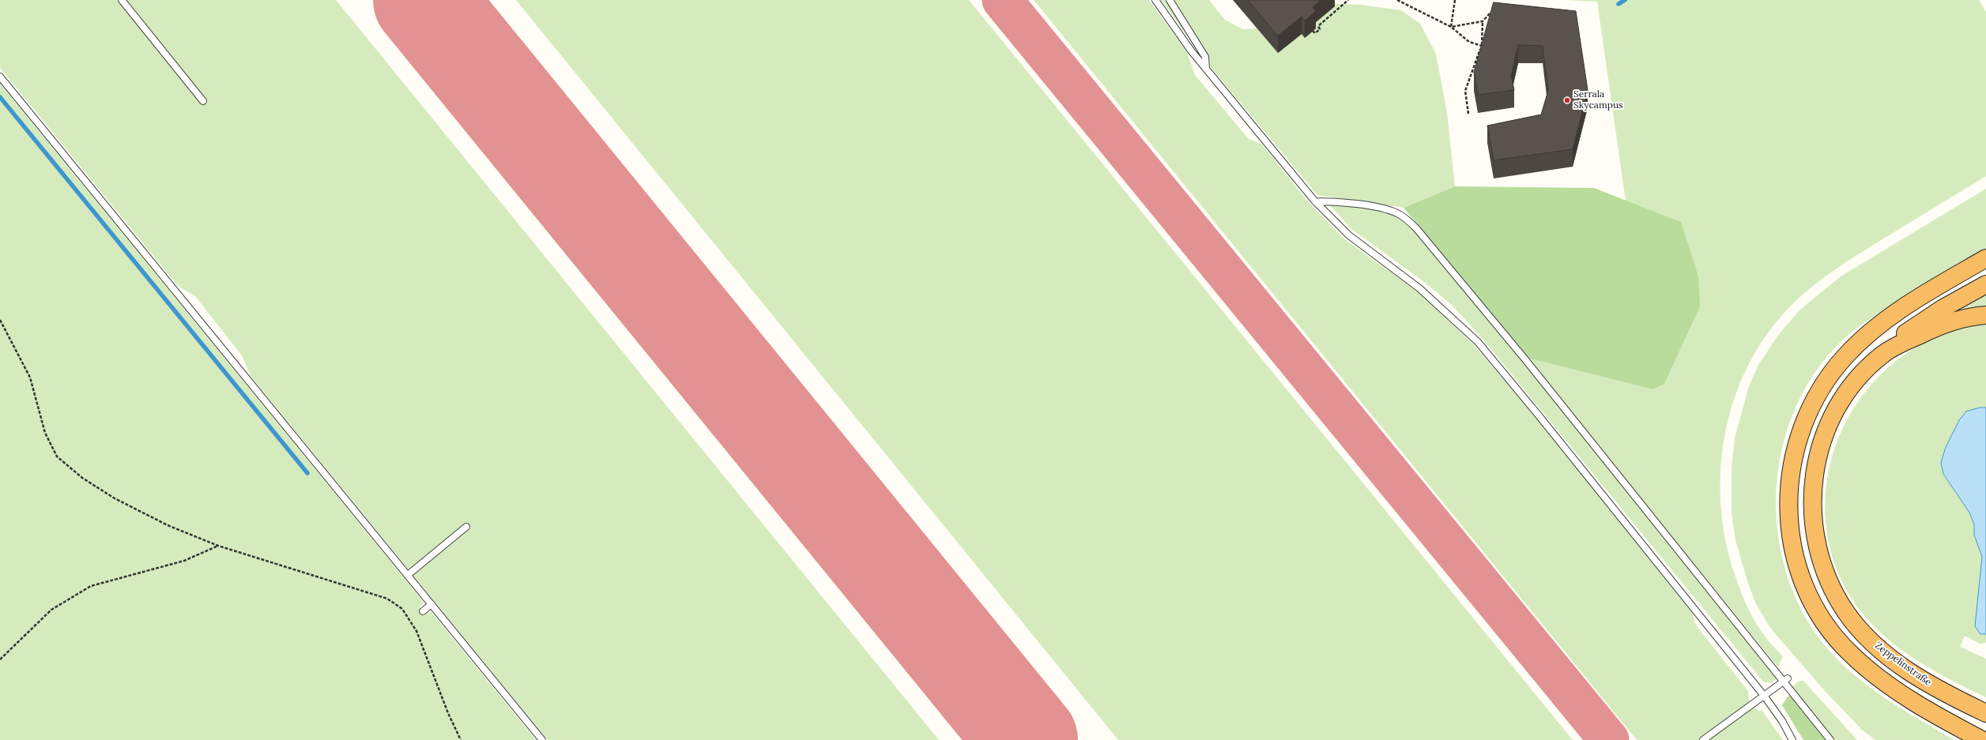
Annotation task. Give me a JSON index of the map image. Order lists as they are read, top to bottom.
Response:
{
  "streets": {
    "highway": ["Zeppelinstraße"]
  },
  "places": ["Serrala Skycampus"]
}
